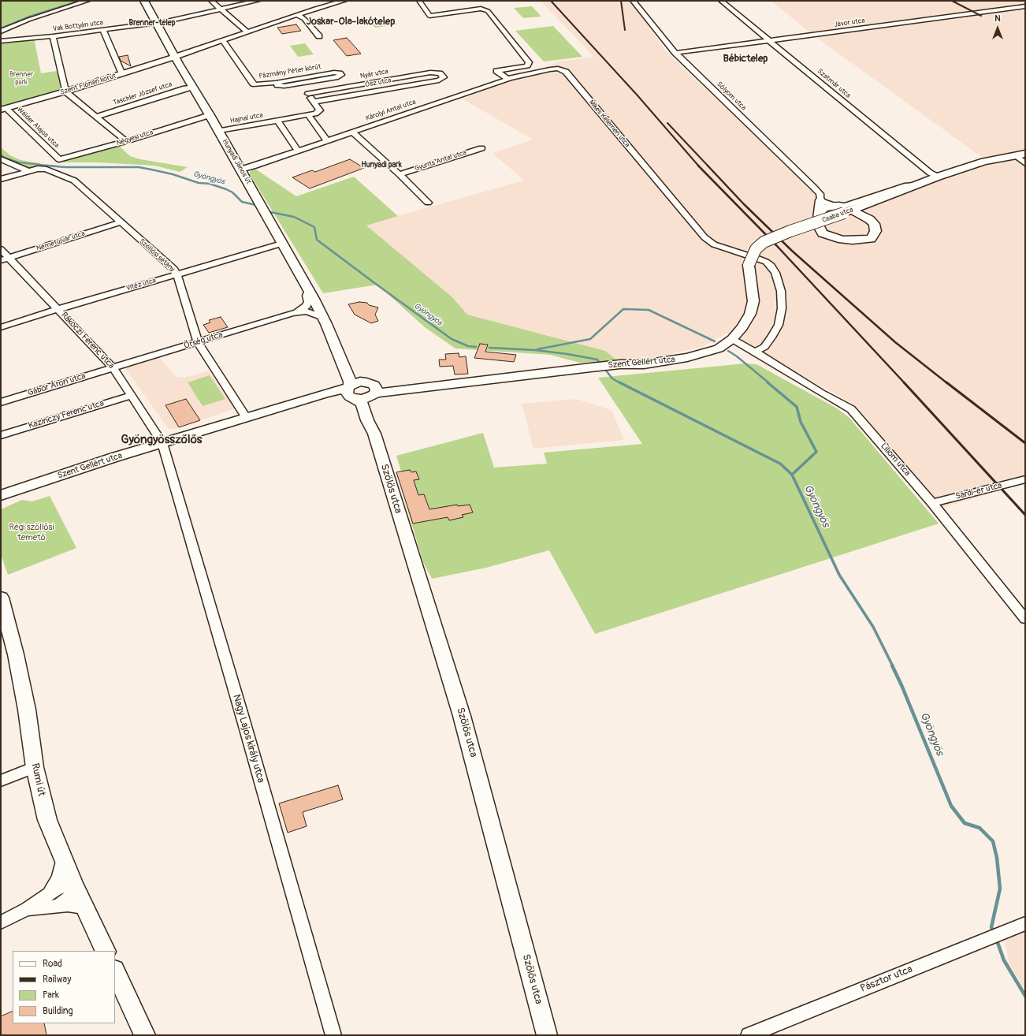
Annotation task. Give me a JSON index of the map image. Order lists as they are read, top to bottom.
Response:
{
  "streets": {
    "street": [
      "Jávor utca",
      "Vak Bottyán utca",
      "Pázmány Péter körút",
      "Nyár utca",
      "Ősz utca",
      "Szatmár utca",
      "Szent Flórián körút",
      "Taschler József utca",
      "Sólyom utca",
      "Károlyi Antal utca",
      "Hajnal utca",
      "Mikes Kelemen utca",
      "Wälder Alajos utca",
      "Négyesi utca",
      "Gyurits Antal utca",
      "Hunyadi János út",
      "Csaba utca",
      "Németújvár utca",
      "Szőllősi sétány",
      "Vitéz utca",
      "Rákóczi Ferenc utca",
      "Őrség utca",
      "Szent Gellért utca",
      "Gábor Áron utca",
      "Kazinczy Ferenc utca",
      "Liliom utca",
      "Szőlős utca",
      "Sárdi-ér utca",
      "Nagy Lajos király utca",
      "Rumi út",
      "Pásztor utca"
    ]
  },
  "crossings": [
    ["Jávor utca", "Szatmár utca"],
    ["Jávor utca", "Sólyom utca"],
    ["Vak Bottyán utca", "Hunyadi János út"],
    ["Pázmány Péter körút", "Hajnal utca"],
    ["Nyár utca", "Ősz utca"],
    ["Nyár utca", "Hajnal utca"],
    ["Ősz utca", "Hajnal utca"],
    ["Szatmár utca", "Csaba utca"],
    ["Szent Flórián körút", "Wälder Alajos utca"],
    ["Szent Flórián körút", "Hunyadi János út"],
    ["Taschler József utca", "Hunyadi János út"],
    ["Sólyom utca", "Csaba utca"],
    ["Károlyi Antal utca", "Mikes Kelemen utca"],
    ["Károlyi Antal utca", "Hunyadi János út"],
    ["Hajnal utca", "Hunyadi János út"],
    ["Mikes Kelemen utca", "Liliom utca"],
    ["Wälder Alajos utca", "Négyesi utca"],
    ["Négyesi utca", "Hunyadi János út"],
    ["Hunyadi János út", "Vitéz utca"],
    ["Hunyadi János út", "Őrség utca"],
    ["Hunyadi János út", "Szent Gellért utca"],
    ["Hunyadi János út", "Szőlős utca"],
    ["Csaba utca", "Szent Gellért utca"],
    ["Németújvár utca", "Szőllősi sétány"],
    ["Németújvár utca", "Rákóczi Ferenc utca"],
    ["Szőllősi sétány", "Vitéz utca"],
    ["Szőllősi sétány", "Őrség utca"],
    ["Szőllősi sétány", "Szent Gellért utca"],
    ["Vitéz utca", "Rákóczi Ferenc utca"],
    ["Rákóczi Ferenc utca", "Őrség utca"],
    ["Rákóczi Ferenc utca", "Szent Gellért utca"],
    ["Rákóczi Ferenc utca", "Gábor Áron utca"],
    ["Rákóczi Ferenc utca", "Kazinczy Ferenc utca"],
    ["Rákóczi Ferenc utca", "Nagy Lajos király utca"],
    ["Őrség utca", "Gábor Áron utca"],
    ["Szent Gellért utca", "Liliom utca"],
    ["Szent Gellért utca", "Szőlős utca"],
    ["Szent Gellért utca", "Nagy Lajos király utca"],
    ["Liliom utca", "Sárdi-ér utca"]
  ],
  "districts": [
    "Joskar-Ola-lakótelep",
    "Brenner-telep",
    "Bébictelep",
    "Hunyadi park",
    "Gyöngyösszőlős"
  ],
  "water": ["Gyöngyös"],
  "parks": ["Brenner park", "Régi szőllősi temető"],
  "legend": [
    "Road",
    "Railway",
    "Park",
    "Building"
  ],
  "north": "top"
}
